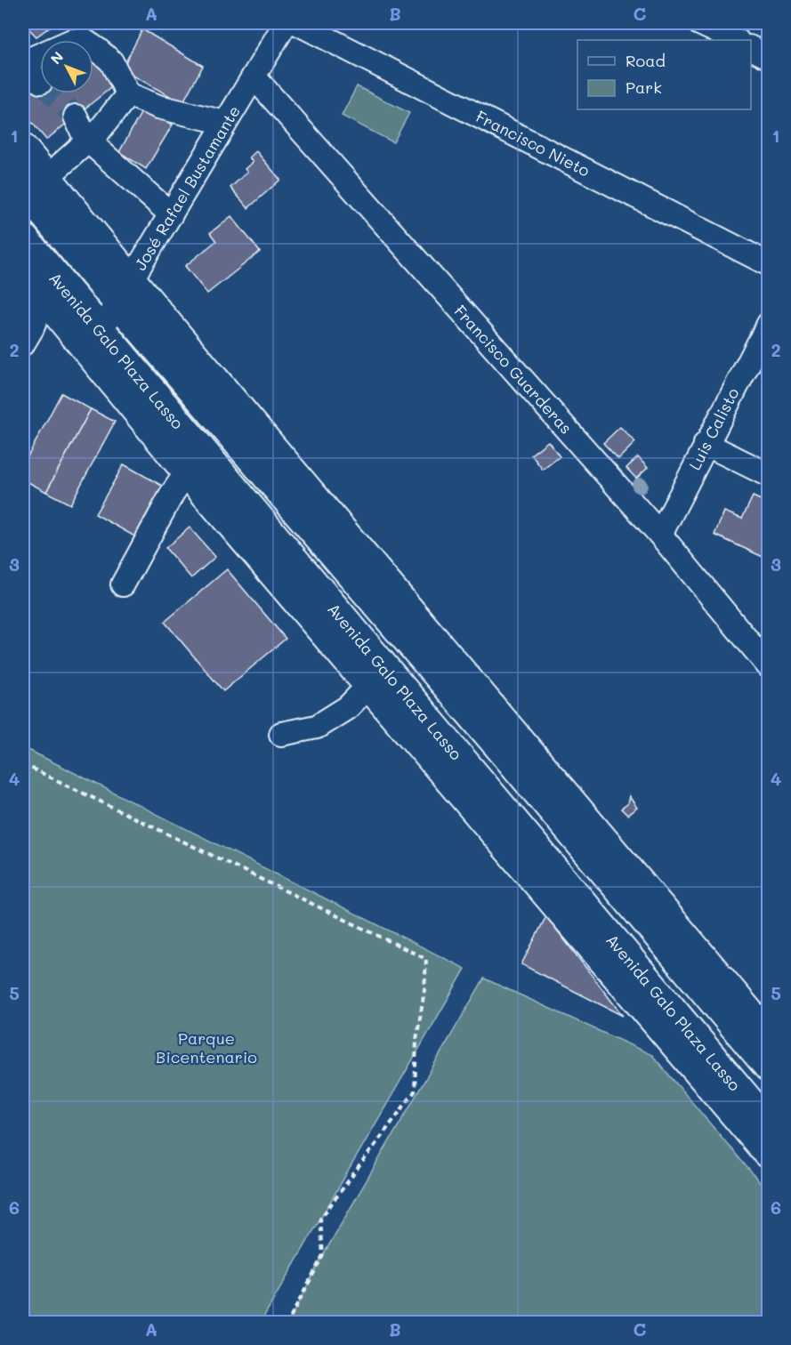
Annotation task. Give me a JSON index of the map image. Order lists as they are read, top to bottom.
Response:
{
  "streets": {
    "main road": ["Avenida Galo Plaza Lasso"],
    "street": [
      "Francisco Nieto",
      "José Rafael Bustamante",
      "Francisco Guarderas",
      "Luis Calisto"
    ]
  },
  "crossings": [
    ["José Rafael Bustamante", "Avenida Galo Plaza Lasso"],
    ["José Rafael Bustamante", "Francisco Guarderas"],
    ["Francisco Guarderas", "Luis Calisto"]
  ],
  "parks": ["Parque Bicentenario"],
  "legend": ["Road", "Park"],
  "north": "top left",
  "grid": {
    "columns": ["A", "B", "C"],
    "rows": [
      "1",
      "2",
      "3",
      "4",
      "5",
      "6"
    ]
  }
}
